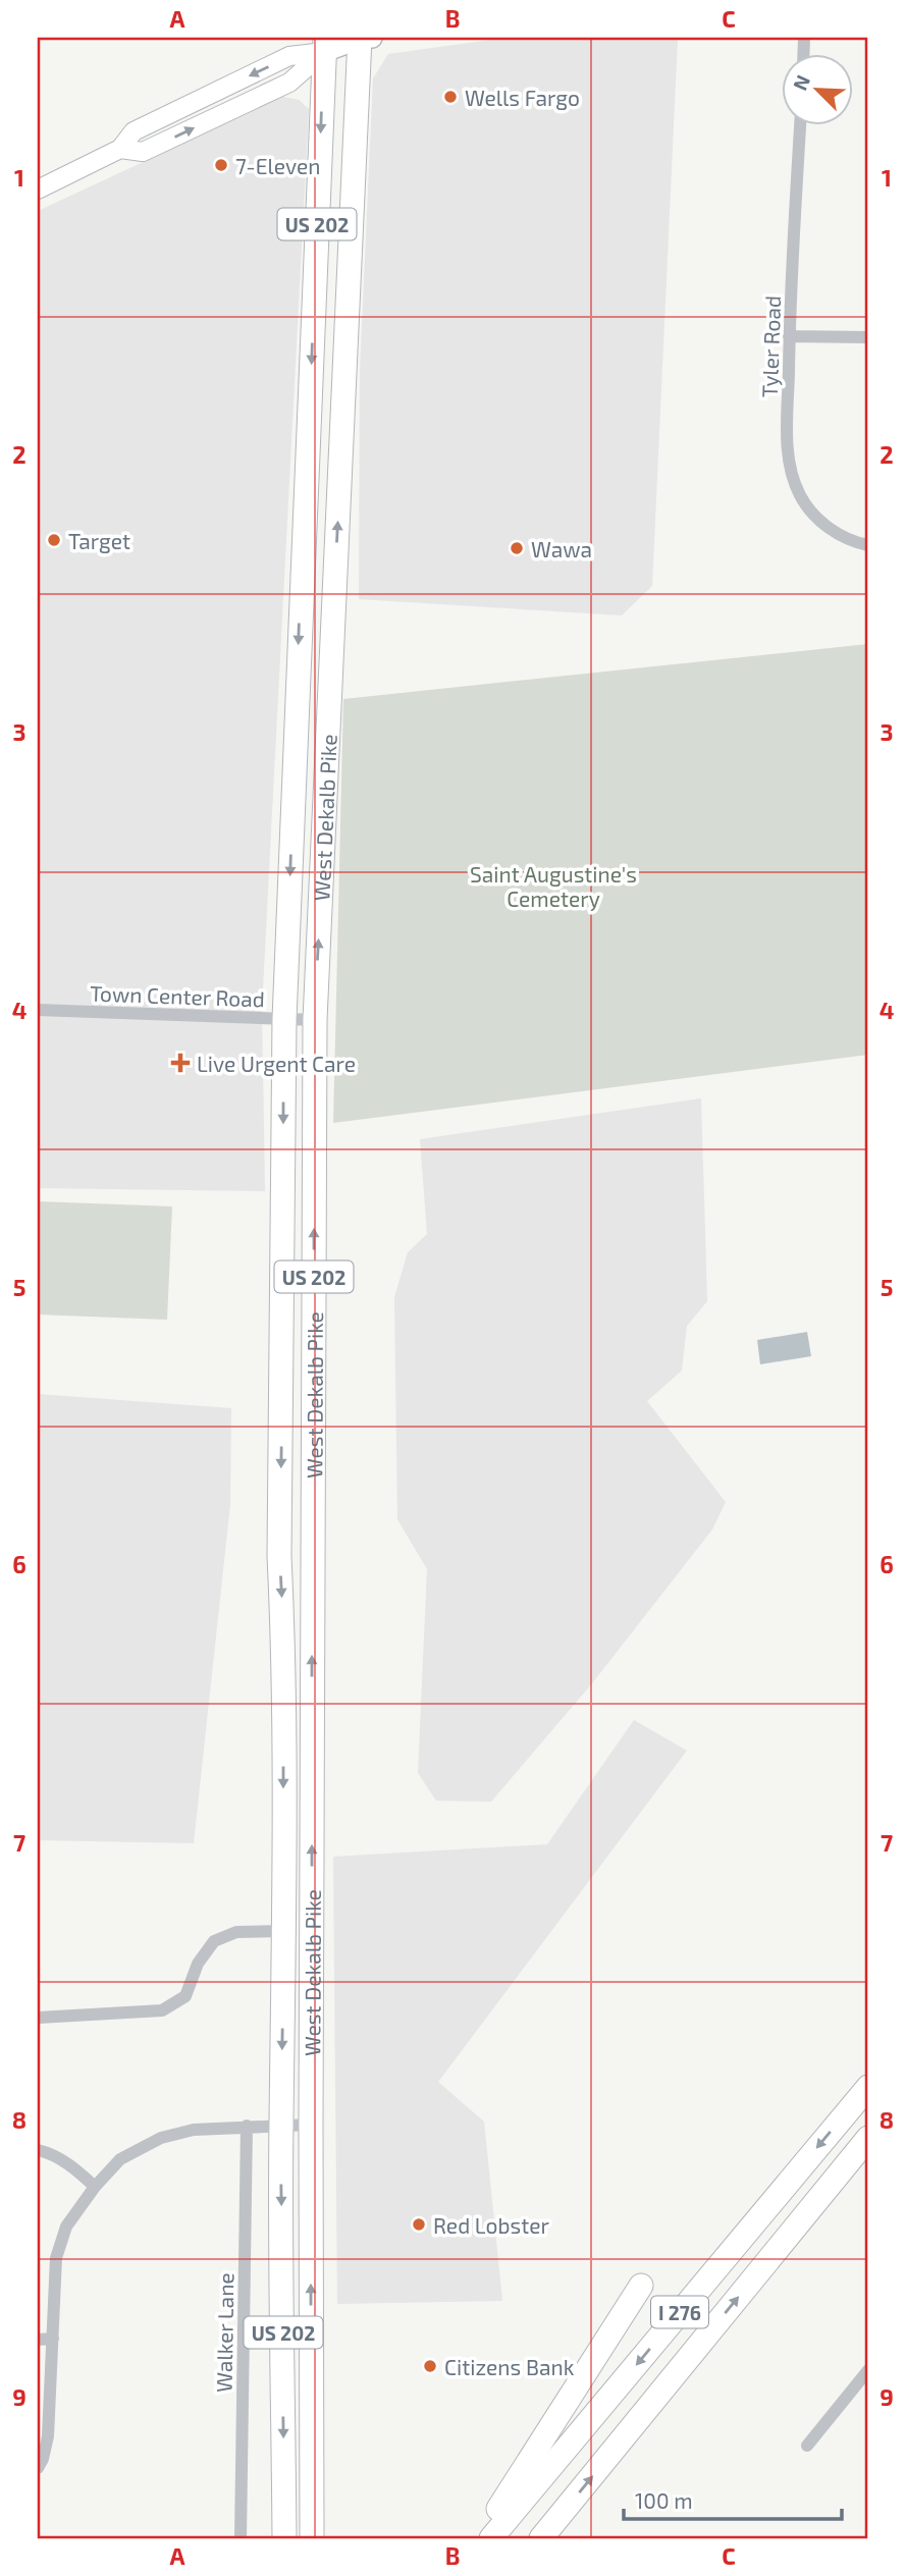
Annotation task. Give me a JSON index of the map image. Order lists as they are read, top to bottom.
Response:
{
  "streets": {
    "highway": ["US 202", "West Dekalb Pike", "I 276"],
    "street": ["Tyler Road", "Town Center Road", "Walker Lane"]
  },
  "crossings": [
    ["West Dekalb Pike", "Town Center Road"]
  ],
  "parks": ["Saint Augustine's Cemetery"],
  "places": {
    "other": [
      "Wells Fargo",
      "7-Eleven",
      "Target",
      "Wawa",
      "Red Lobster",
      "Citizens Bank"
    ],
    "health": ["Live Urgent Care"]
  },
  "scale_bar": "100 m",
  "north": "top left",
  "grid": {
    "columns": ["A", "B", "C"],
    "rows": [
      "1",
      "2",
      "3",
      "4",
      "5",
      "6",
      "7",
      "8",
      "9"
    ]
  }
}
